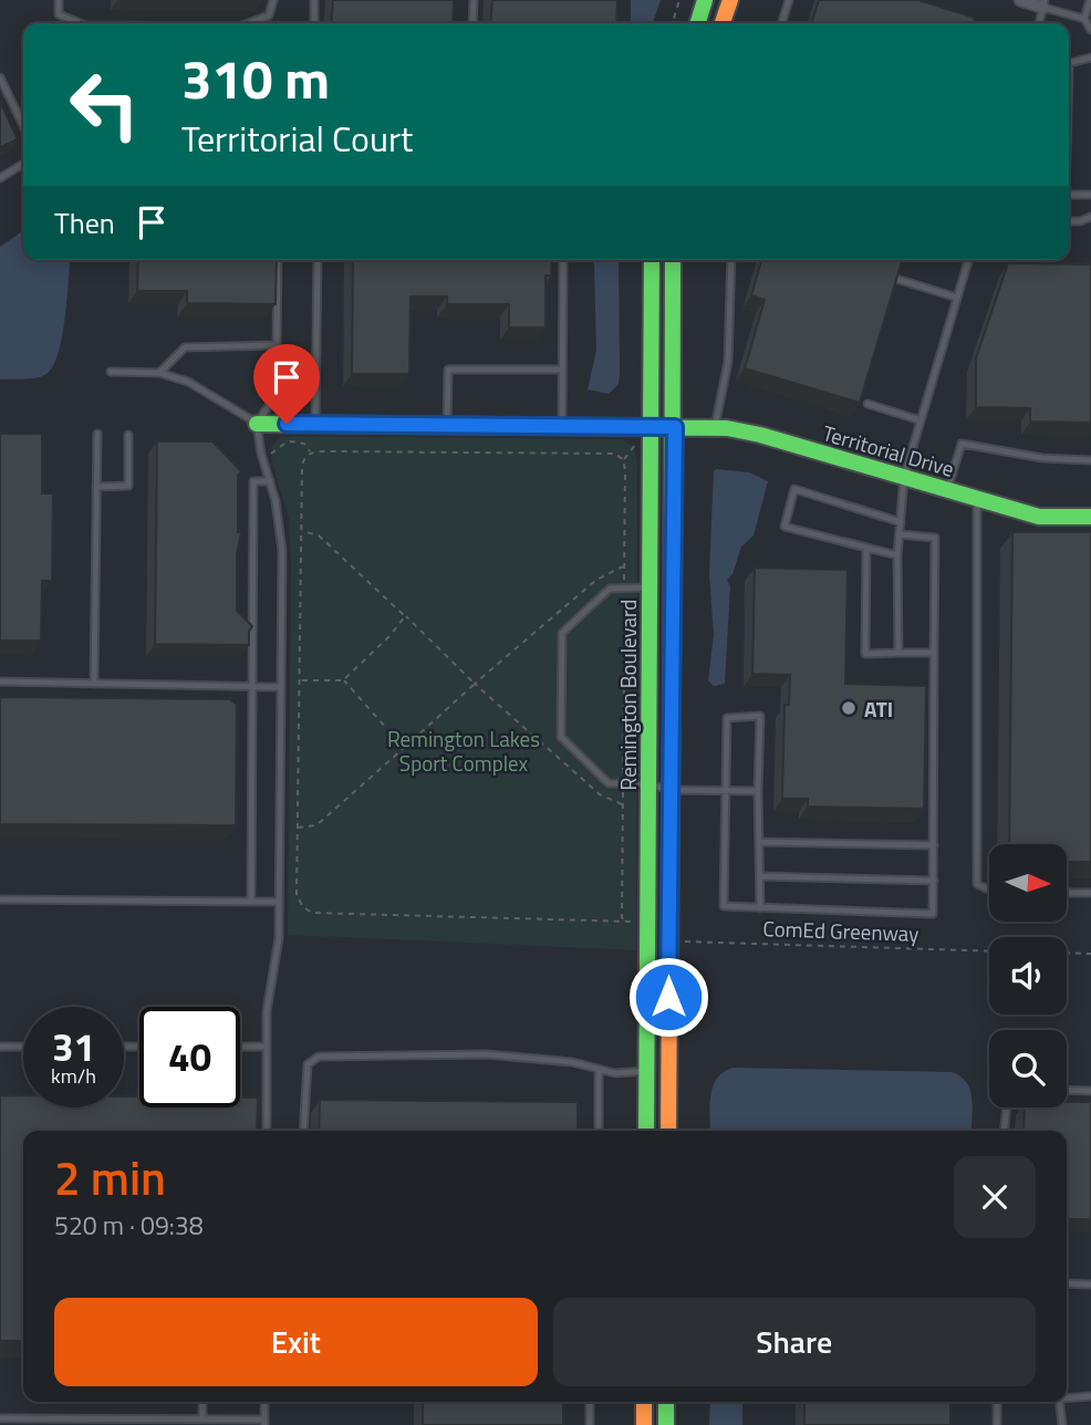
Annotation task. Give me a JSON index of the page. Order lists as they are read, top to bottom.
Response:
{
  "streets": {
    "street": ["Territorial Drive", "Remington Boulevard"],
    "path": ["ComEd Greenway"]
  },
  "crossings": [
    ["Territorial Drive", "Remington Boulevard"]
  ],
  "parks": ["Remington Lakes Sport Complex"],
  "places": ["ATI"],
  "north": "right",
  "page": {
    "turn": ["310 m", "Territorial Court"],
    "then": "Then",
    "speed": "31 km/h",
    "limit": "40",
    "heading": ["2 min", "520 m · 09:38"],
    "buttons": ["Exit", "Share"]
  }
}
